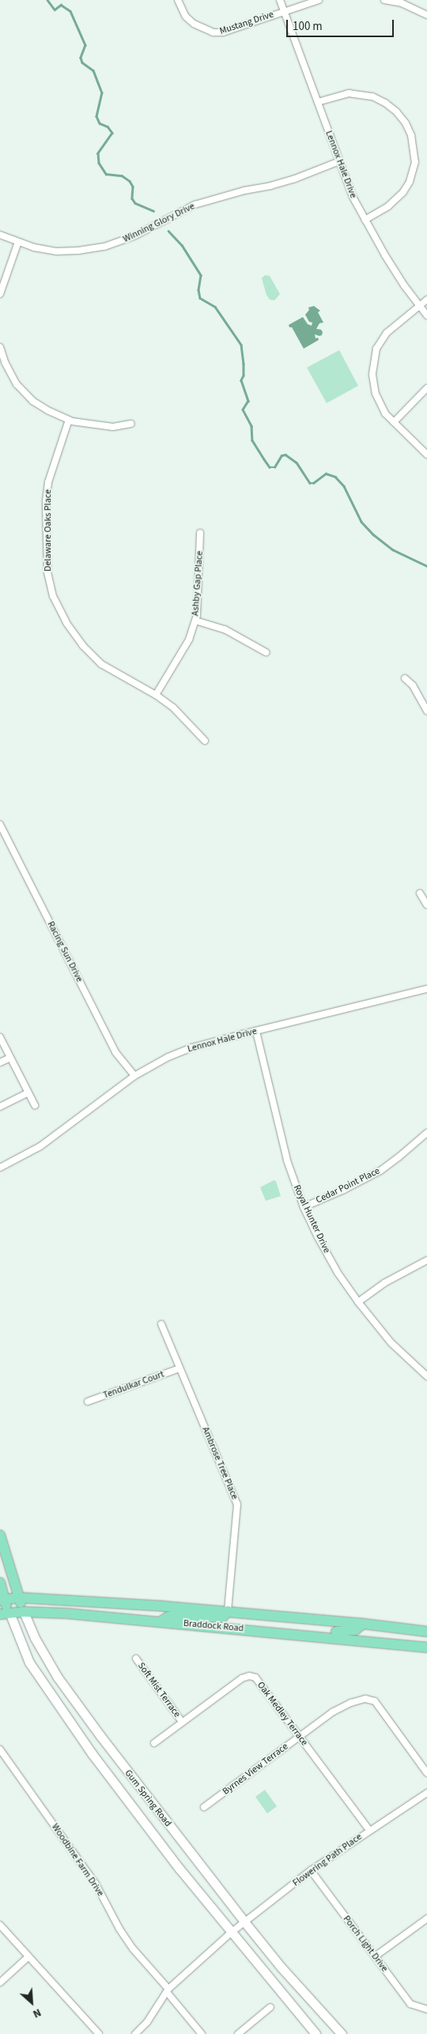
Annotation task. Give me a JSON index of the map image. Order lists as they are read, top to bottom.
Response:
{
  "streets": {
    "main road": ["Braddock Road", "Gum Spring Road"],
    "street": [
      "Mustang Drive",
      "Lennox Hale Drive",
      "Winning Glory Drive",
      "Delaware Oaks Place",
      "Ashby Gap Place",
      "Racing Sun Drive",
      "Cedar Point Place",
      "Royal Hunter Drive",
      "Tendulkar Court",
      "Ambrose Tree Place",
      "Soft Mist Terrace",
      "Oak Medley Terrace",
      "Byrnes View Terrace",
      "Woodbine Farm Drive",
      "Flowering Path Place",
      "Porch Light Drive"
    ]
  },
  "crossings": [
    ["Mustang Drive", "Lennox Hale Drive"],
    ["Lennox Hale Drive", "Winning Glory Drive"],
    ["Lennox Hale Drive", "Racing Sun Drive"],
    ["Lennox Hale Drive", "Royal Hunter Drive"],
    ["Delaware Oaks Place", "Ashby Gap Place"],
    ["Cedar Point Place", "Royal Hunter Drive"],
    ["Tendulkar Court", "Ambrose Tree Place"],
    ["Ambrose Tree Place", "Braddock Road"],
    ["Braddock Road", "Gum Spring Road"],
    ["Soft Mist Terrace", "Oak Medley Terrace"],
    ["Oak Medley Terrace", "Byrnes View Terrace"],
    ["Oak Medley Terrace", "Flowering Path Place"],
    ["Gum Spring Road", "Flowering Path Place"],
    ["Woodbine Farm Drive", "Flowering Path Place"],
    ["Flowering Path Place", "Porch Light Drive"]
  ],
  "scale_bar": "100 m",
  "north": "bottom right"
}
